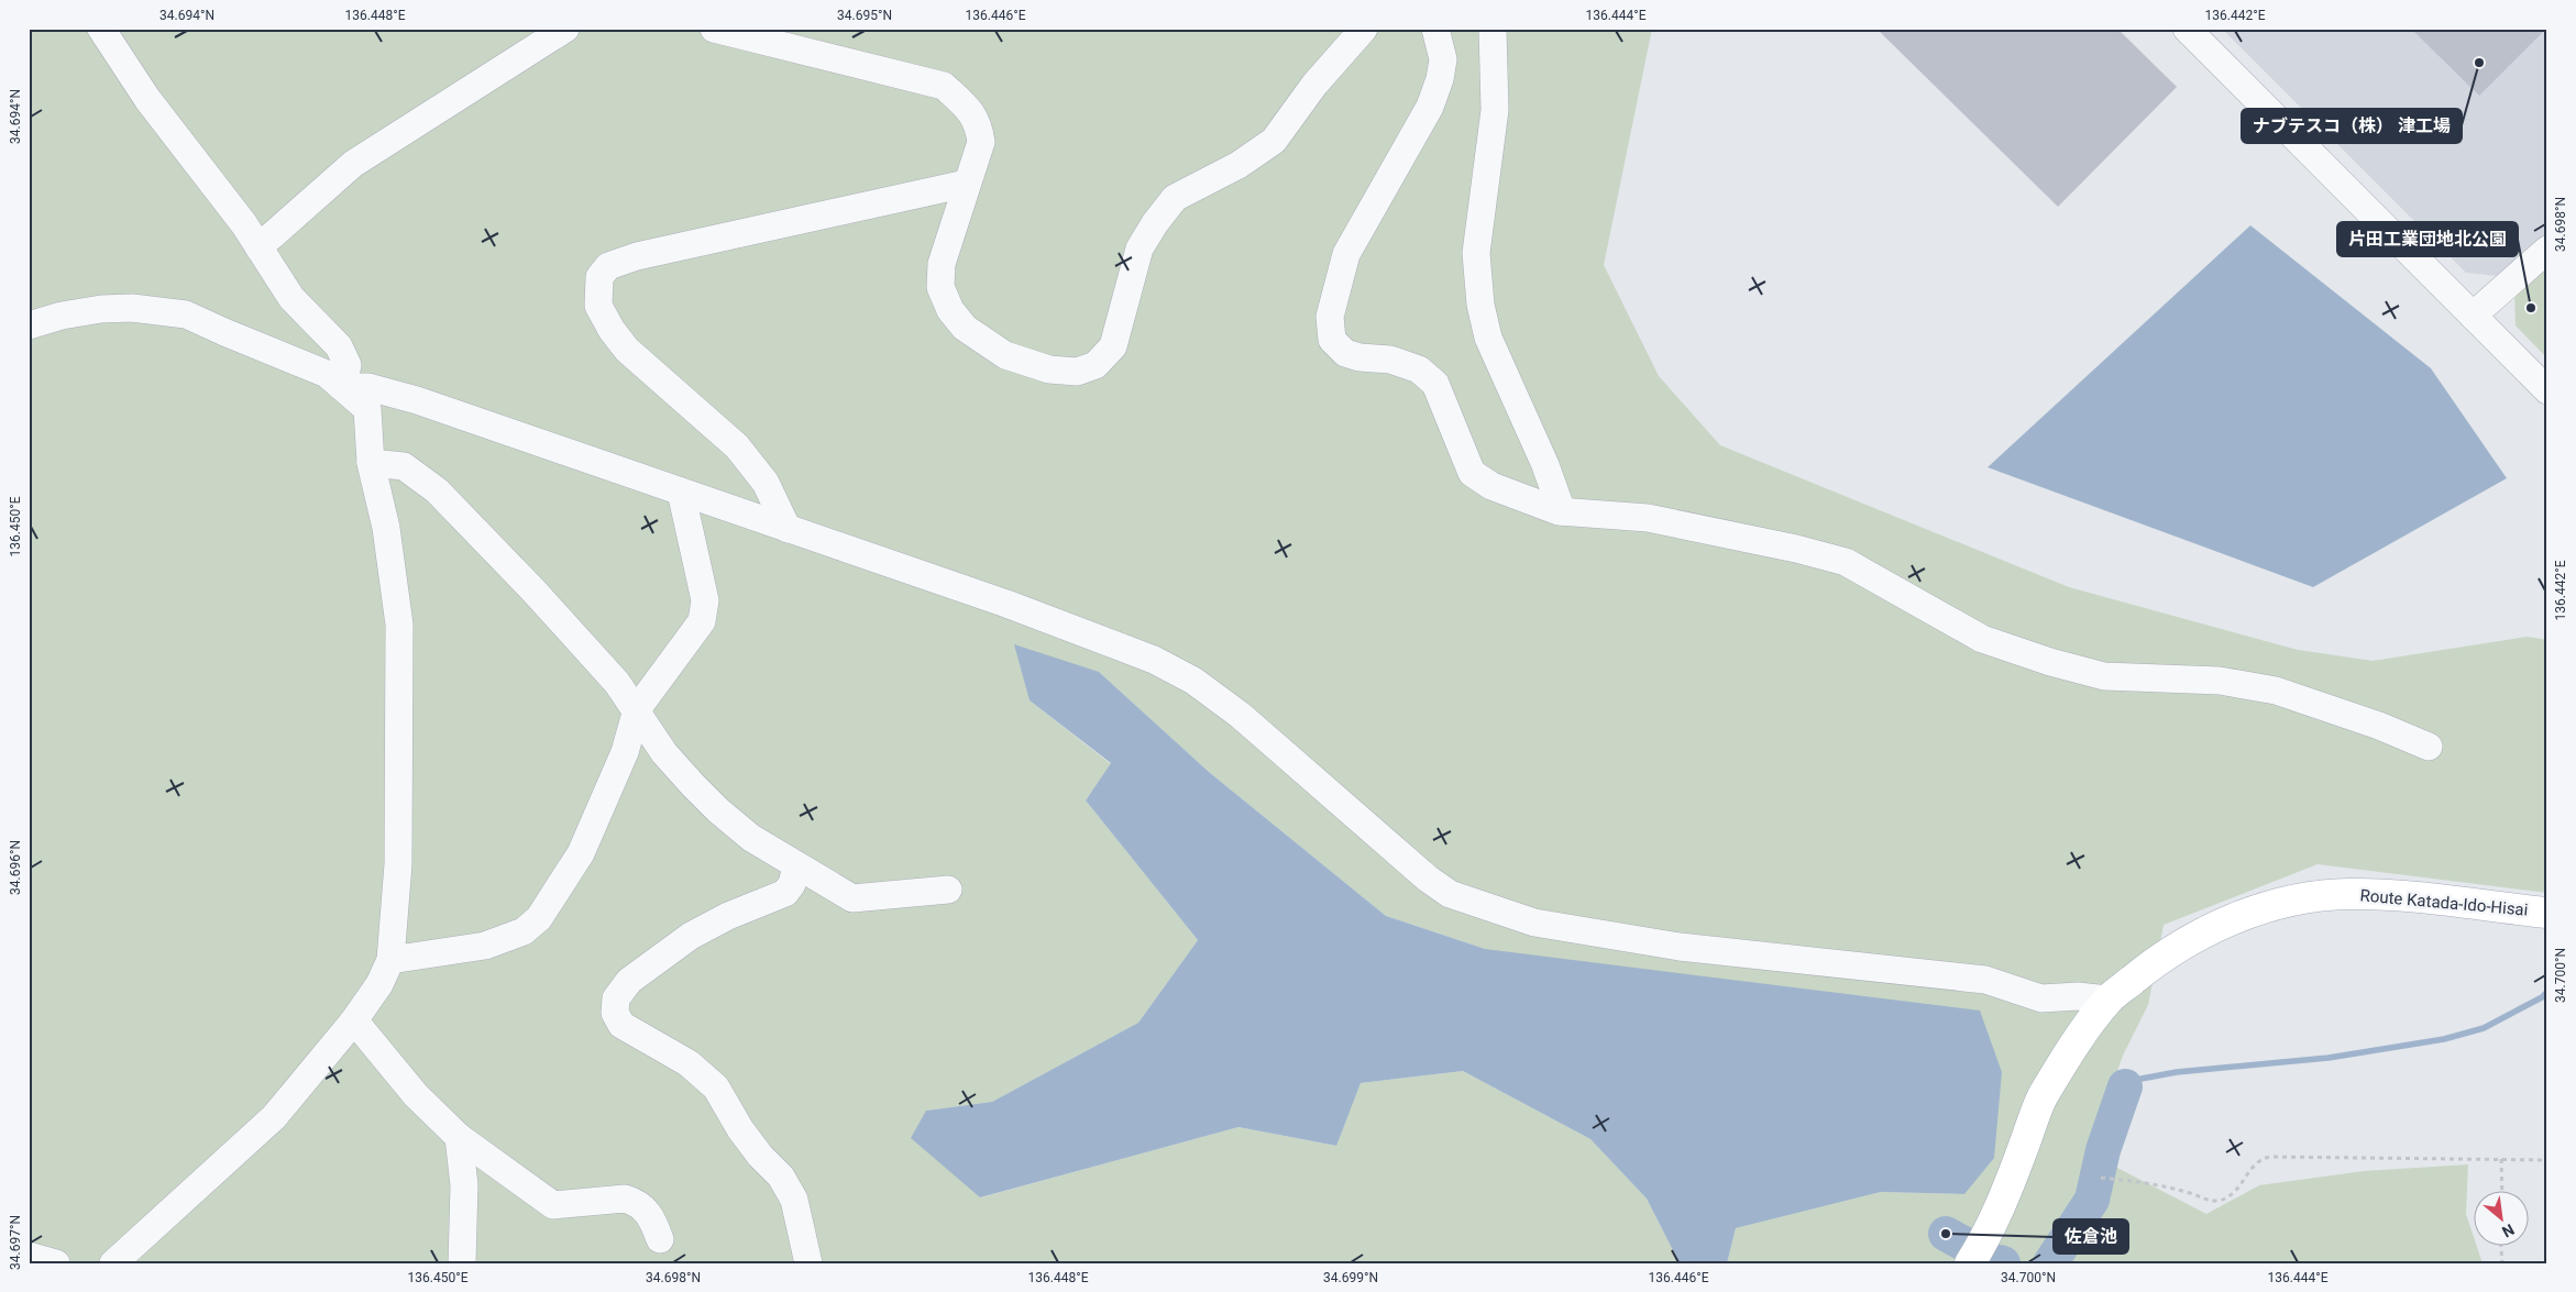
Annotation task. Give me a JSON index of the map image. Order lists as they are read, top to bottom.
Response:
{
  "streets": {
    "main road": ["Route Katada-Ido-Hisai"]
  },
  "places": ["ナブテスコ（株） 津工場", "片田工業団地北公園", "佐倉池"],
  "north": "bottom right",
  "coordinates": [
    "34.694°N",
    "136.448°E",
    "34.695°N",
    "136.446°E",
    "136.444°E",
    "136.442°E",
    "34.698°N",
    "136.450°E",
    "34.696°N",
    "34.700°N",
    "34.697°N",
    "34.699°N"
  ]
}
